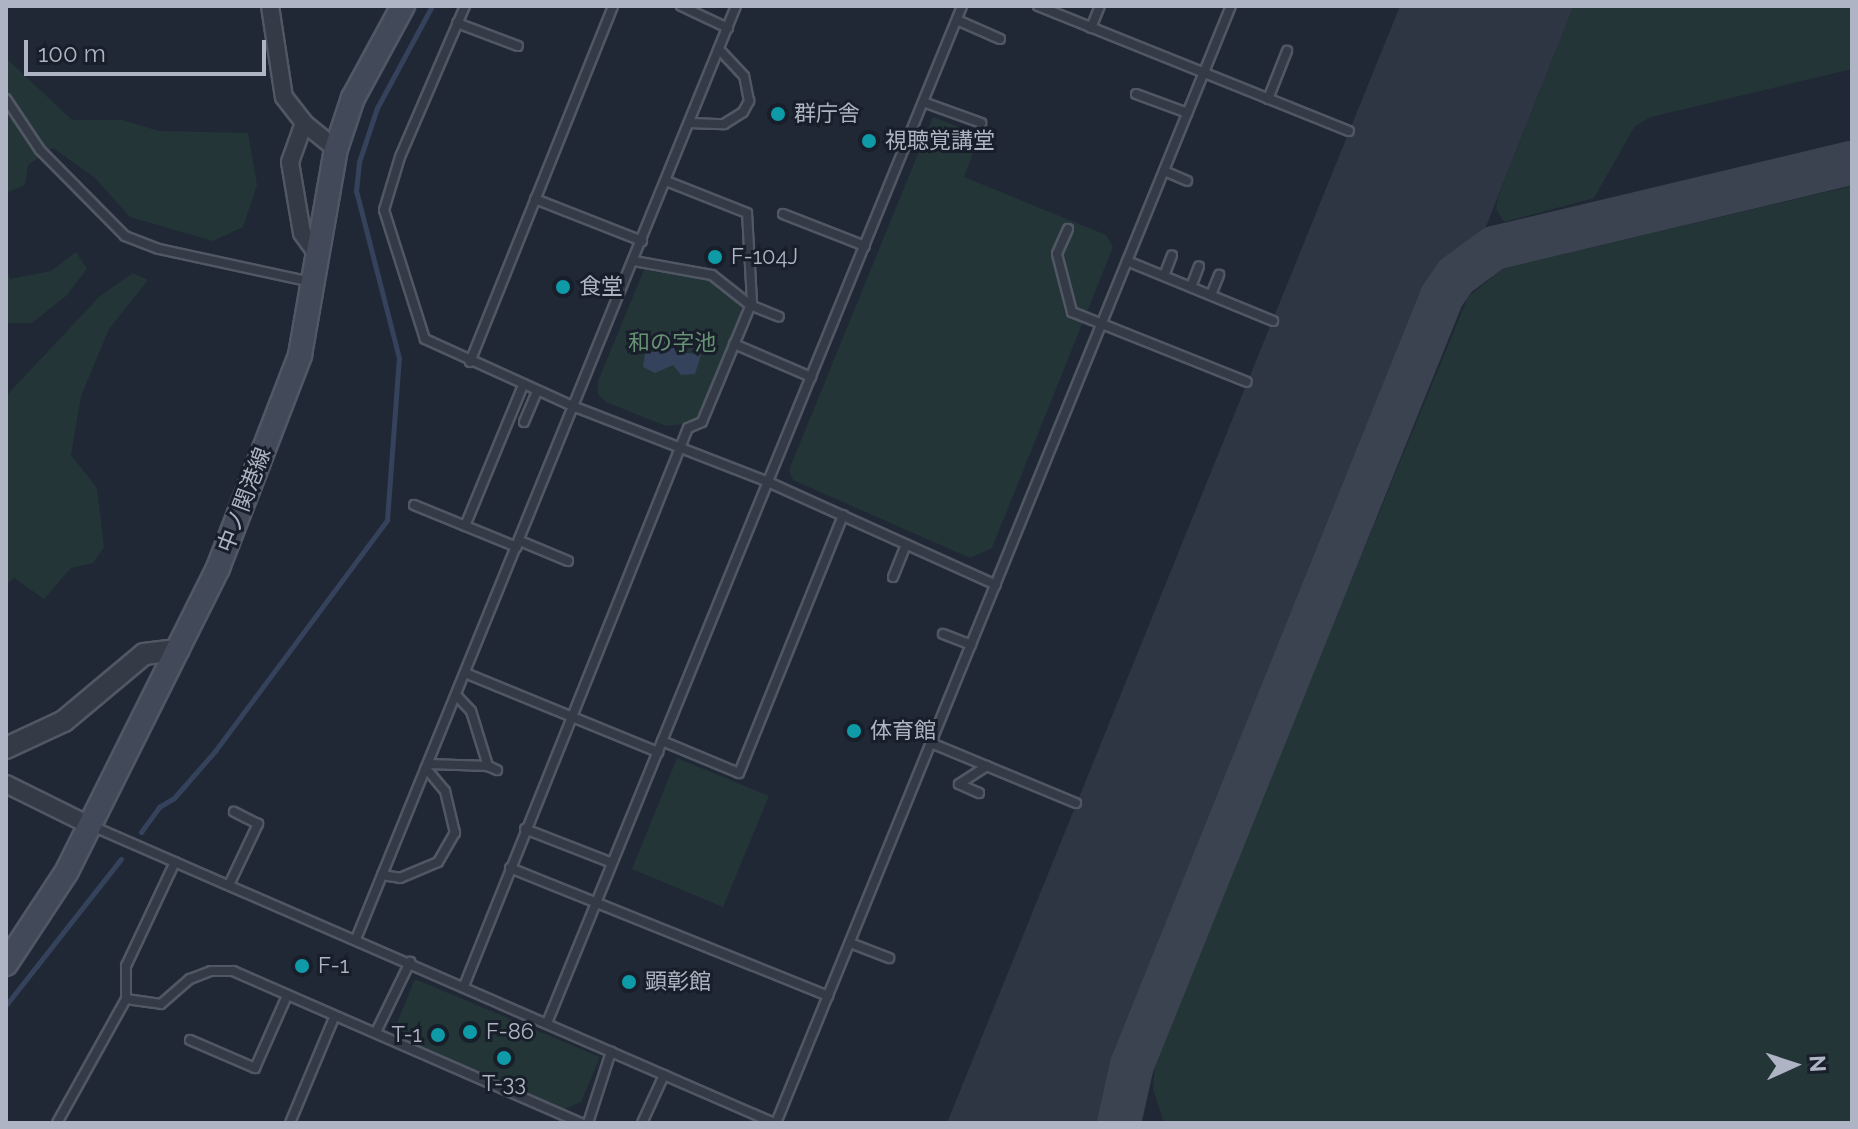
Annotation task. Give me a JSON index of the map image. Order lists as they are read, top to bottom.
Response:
{
  "streets": {
    "main road": ["中ノ関港線"]
  },
  "parks": ["和の字池"],
  "places": [
    "群庁舎",
    "視聴覚講堂",
    "F-104J",
    "食堂",
    "体育館",
    "F-1",
    "顕彰館",
    "F-86",
    "T-1",
    "T-33"
  ],
  "scale_bar": "100 m",
  "north": "right"
}
